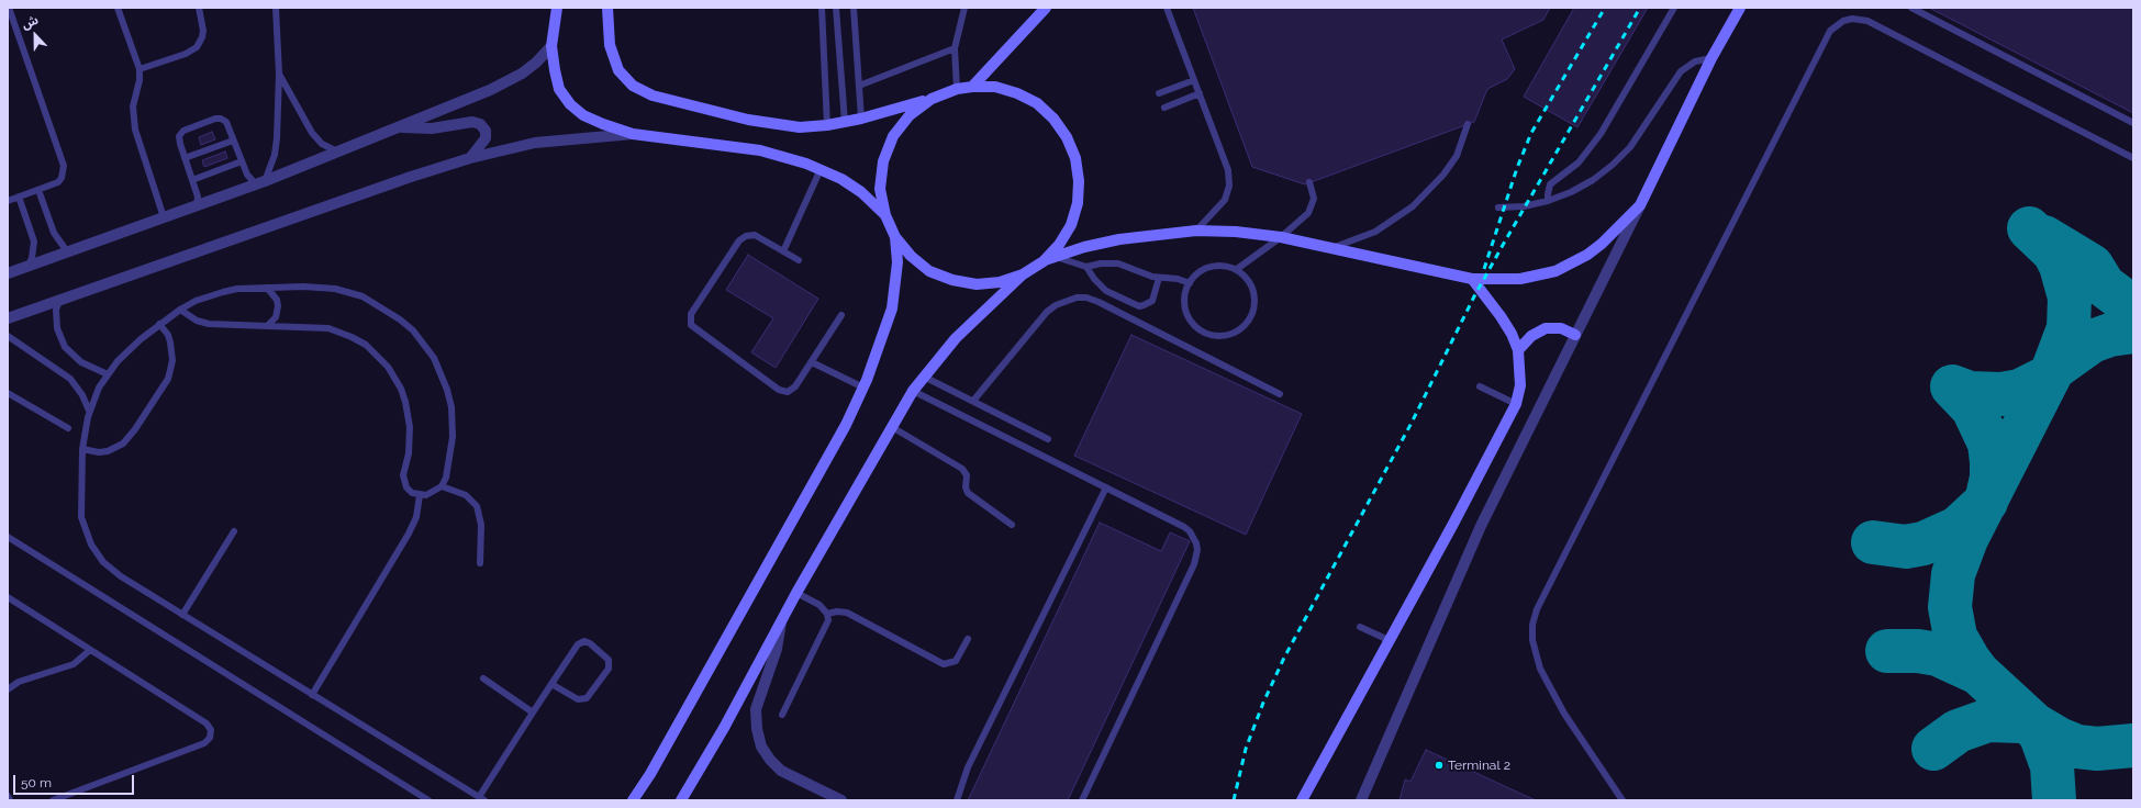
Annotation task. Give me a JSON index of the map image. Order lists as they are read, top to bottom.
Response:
{
  "places": ["Terminal 2"],
  "scale_bar": "50 m",
  "north": "top"
}
